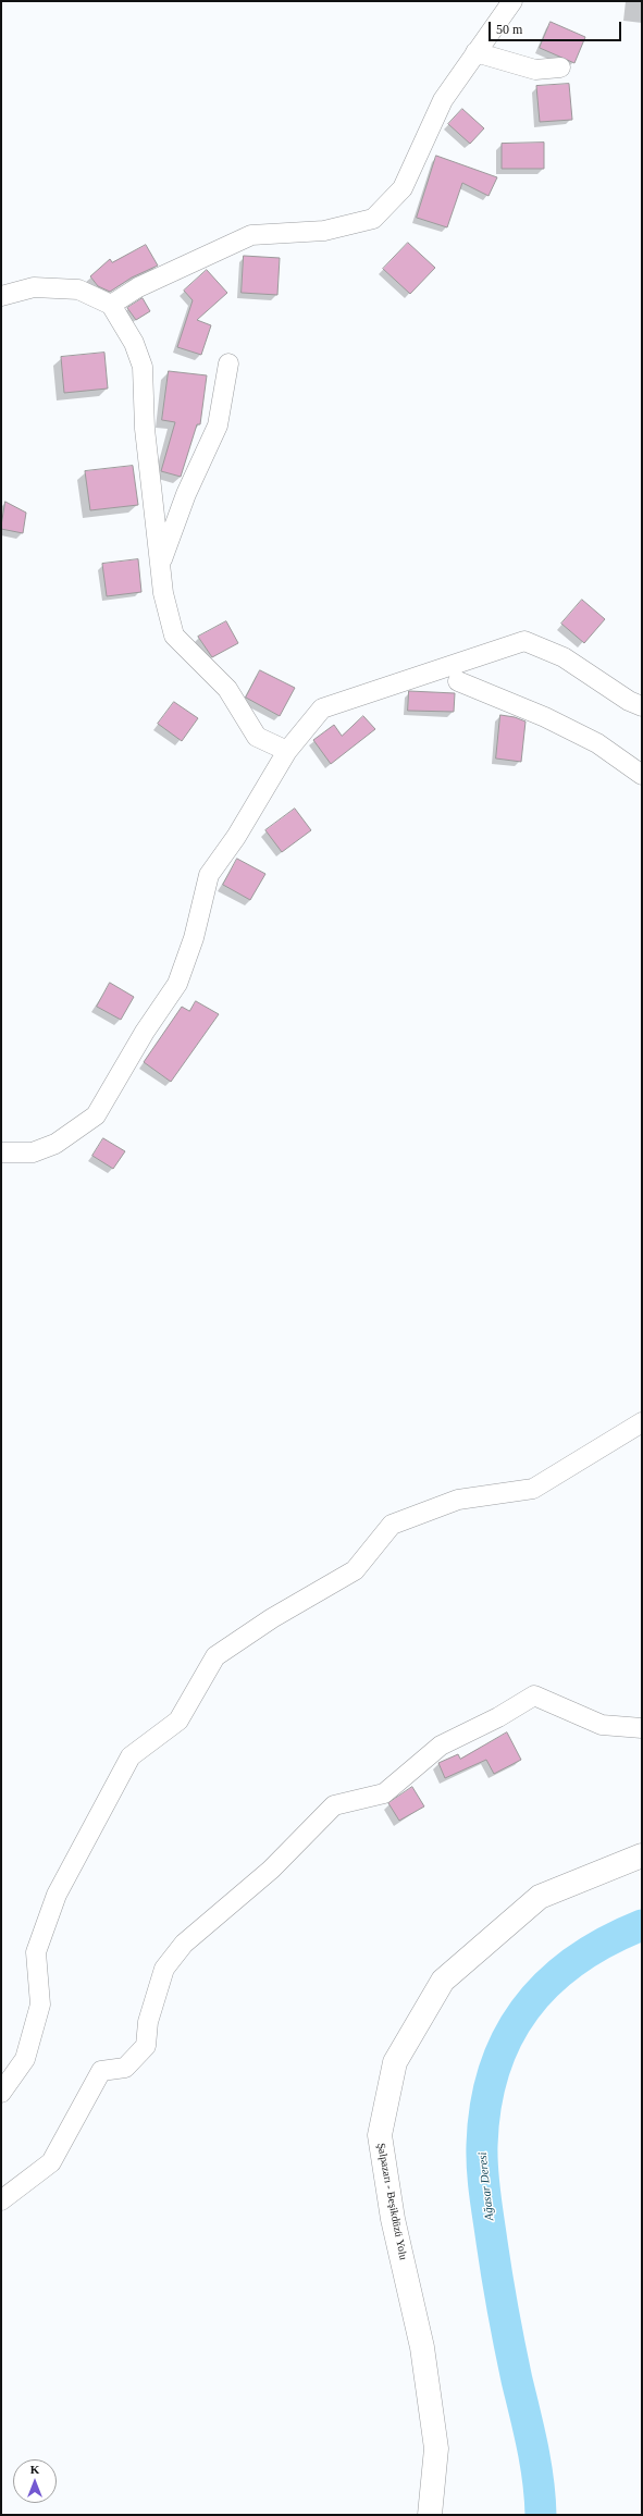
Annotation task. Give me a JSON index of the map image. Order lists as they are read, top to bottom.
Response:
{
  "streets": {
    "main road": ["Şalpazarı - Beşikdüzü Yolu"]
  },
  "water": ["Ağasar Deresi"],
  "scale_bar": "50 m",
  "north": "top"
}
